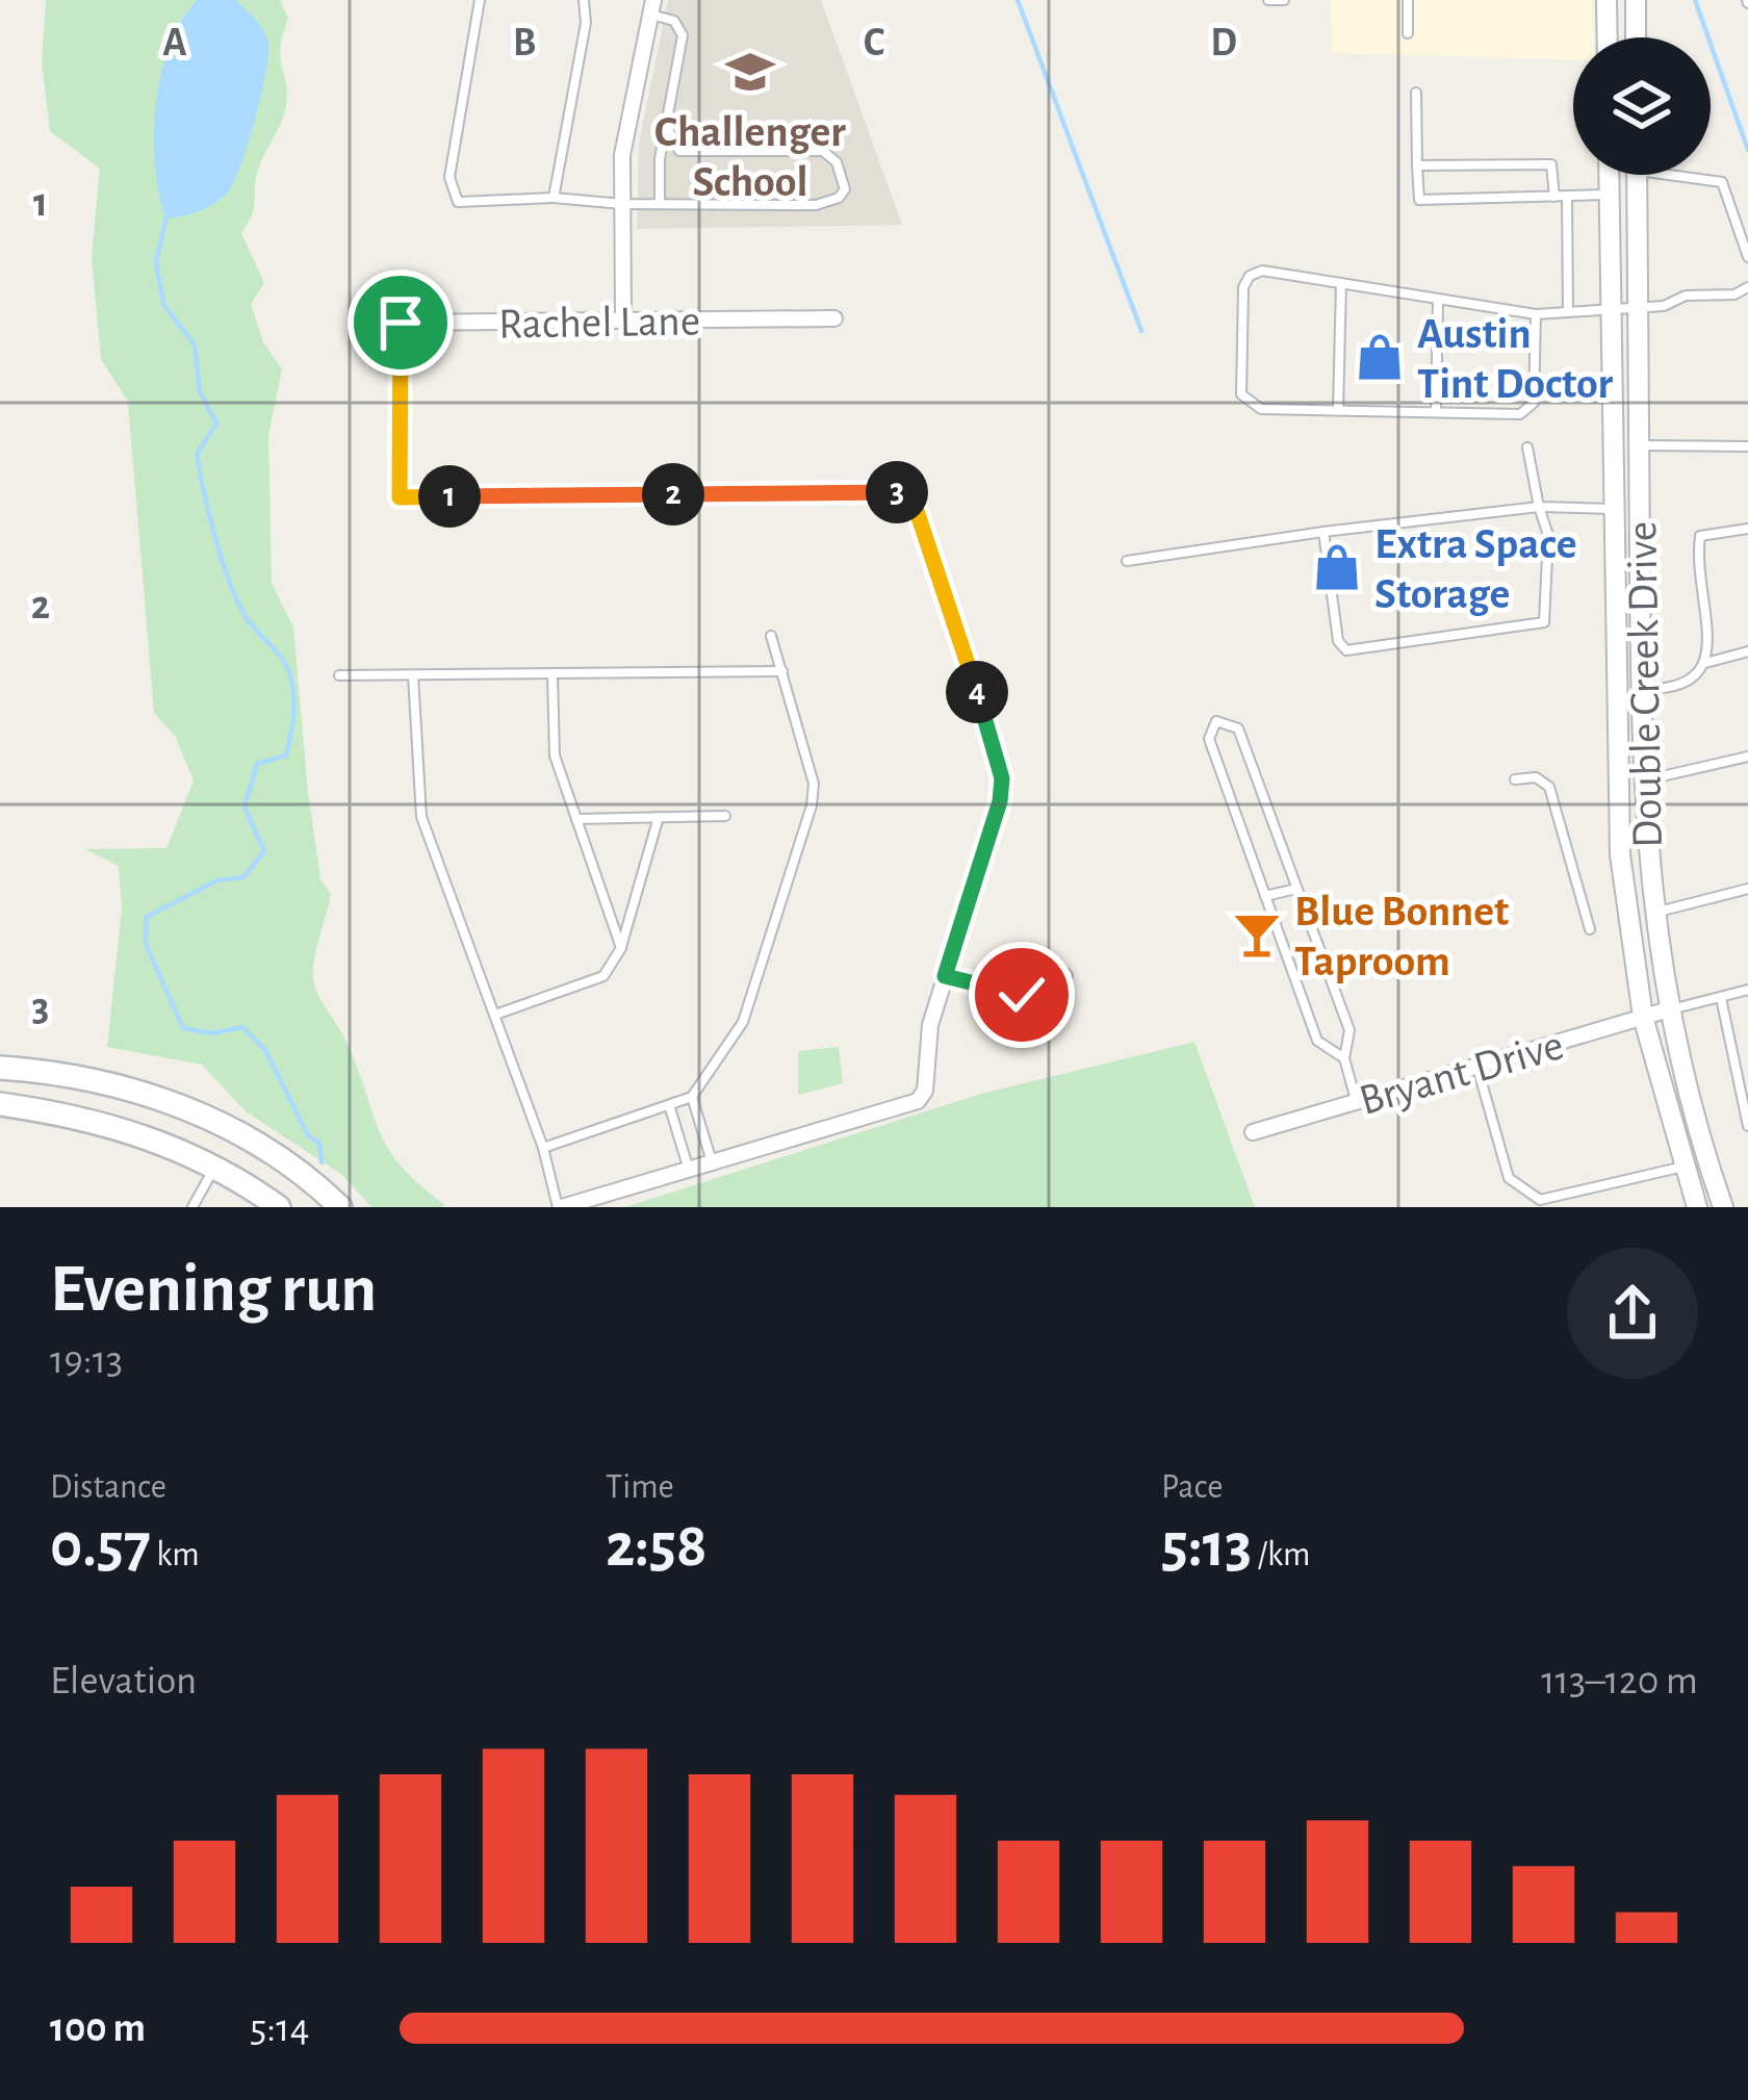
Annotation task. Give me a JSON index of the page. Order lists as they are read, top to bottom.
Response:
{
  "streets": {
    "street": ["Rachel Lane", "Double Creek Drive", "Bryant Drive"]
  },
  "crossings": [
    ["Double Creek Drive", "Bryant Drive"]
  ],
  "places": {
    "school or university": ["Challenger School"],
    "shop": ["Austin Tint Doctor", "Extra Space Storage"],
    "bar": ["Blue Bonnet Taproom"]
  },
  "page": {
    "pins": [
      "3",
      "2",
      "1",
      "4"
    ],
    "heading": ["Evening run", "19:13"],
    "stats": [
      ["Distance", "0.57 km"],
      ["Time", "2:58"],
      ["Pace", "5:13 /km"]
    ],
    "chart": ["Elevation", "113–120 m"],
    "list": [
      {
        "name": "100 m",
        "note": "5:14"
      }
    ]
  },
  "grid": {
    "columns": [
      "A",
      "B",
      "C",
      "D"
    ],
    "rows": ["1", "2", "3"]
  }
}
